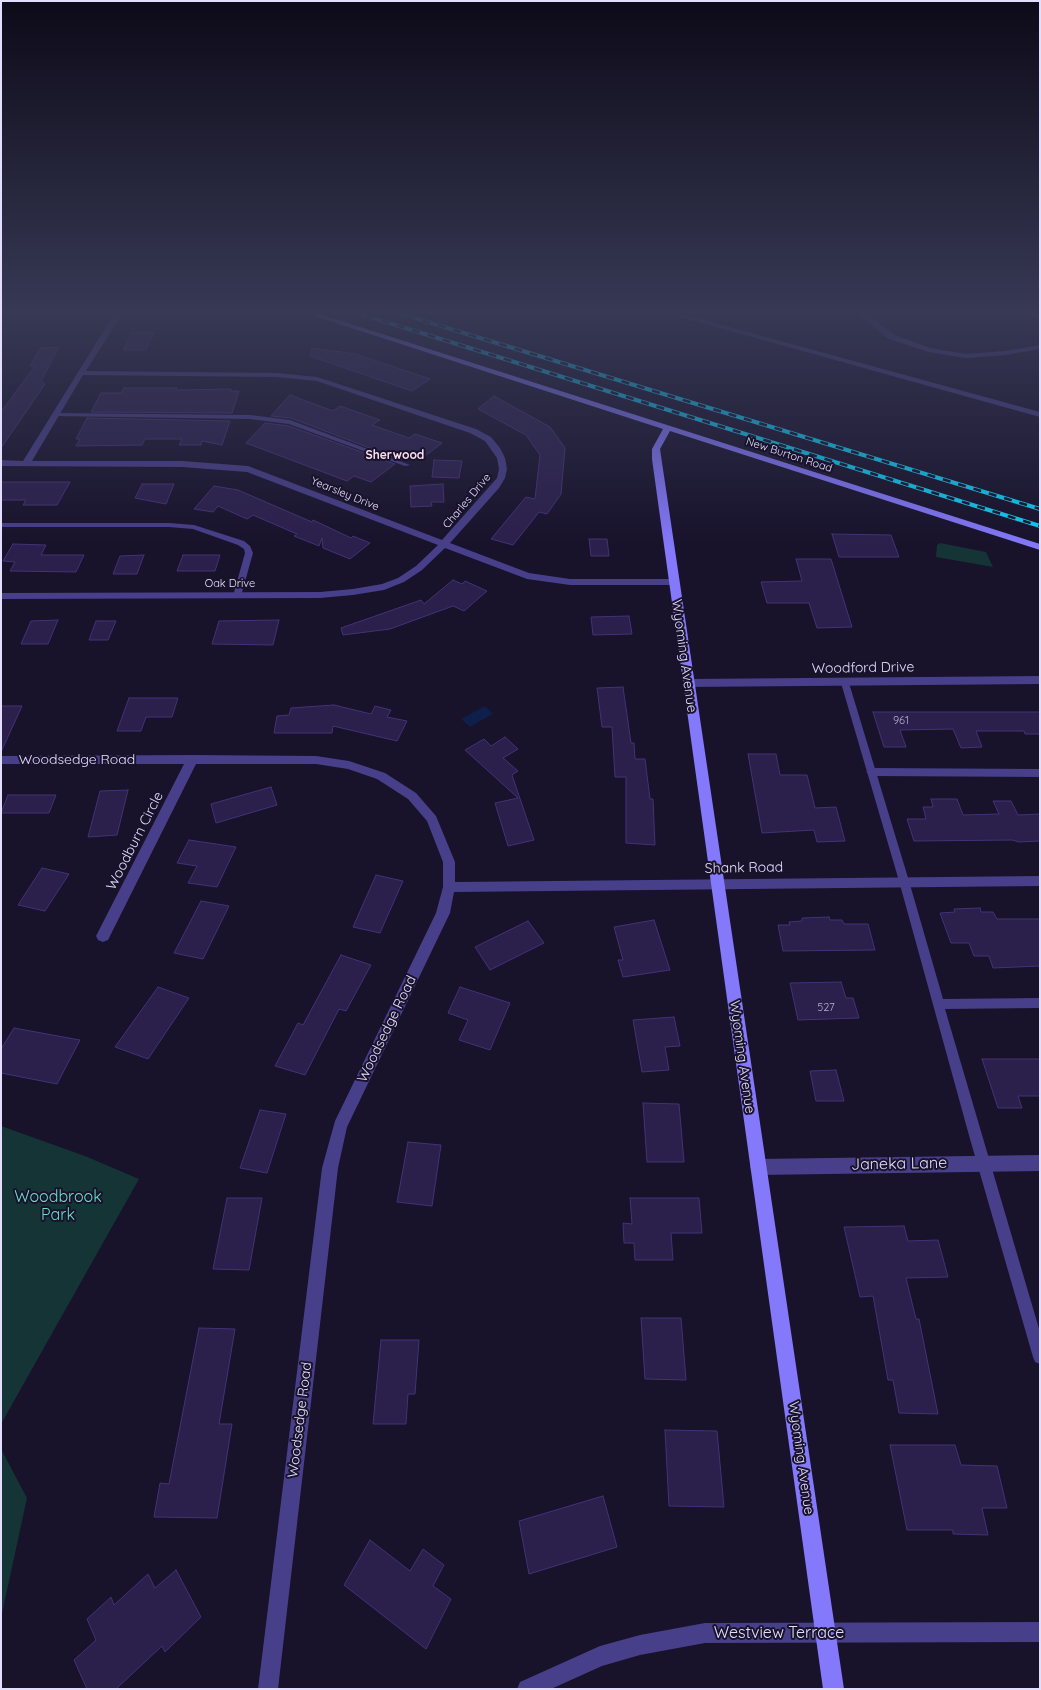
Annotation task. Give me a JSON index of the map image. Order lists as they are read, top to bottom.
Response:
{
  "streets": {
    "street": [
      "New Burton Road",
      "Yearsley Drive",
      "Charles Drive",
      "Oak Drive",
      "Wyoming Avenue",
      "Woodford Drive",
      "Woodsedge Road",
      "Woodburn Circle",
      "Shank Road",
      "Janeka Lane",
      "Westview Terrace"
    ]
  },
  "crossings": [
    ["New Burton Road", "Wyoming Avenue"],
    ["Yearsley Drive", "Charles Drive"],
    ["Yearsley Drive", "Oak Drive"],
    ["Yearsley Drive", "Wyoming Avenue"],
    ["Charles Drive", "Oak Drive"],
    ["Wyoming Avenue", "Woodford Drive"],
    ["Wyoming Avenue", "Shank Road"],
    ["Wyoming Avenue", "Janeka Lane"],
    ["Wyoming Avenue", "Westview Terrace"],
    ["Woodsedge Road", "Woodburn Circle"],
    ["Woodsedge Road", "Shank Road"]
  ],
  "districts": ["Sherwood"],
  "parks": ["Woodbrook Park"],
  "house_numbers": ["961", "527"]
}
